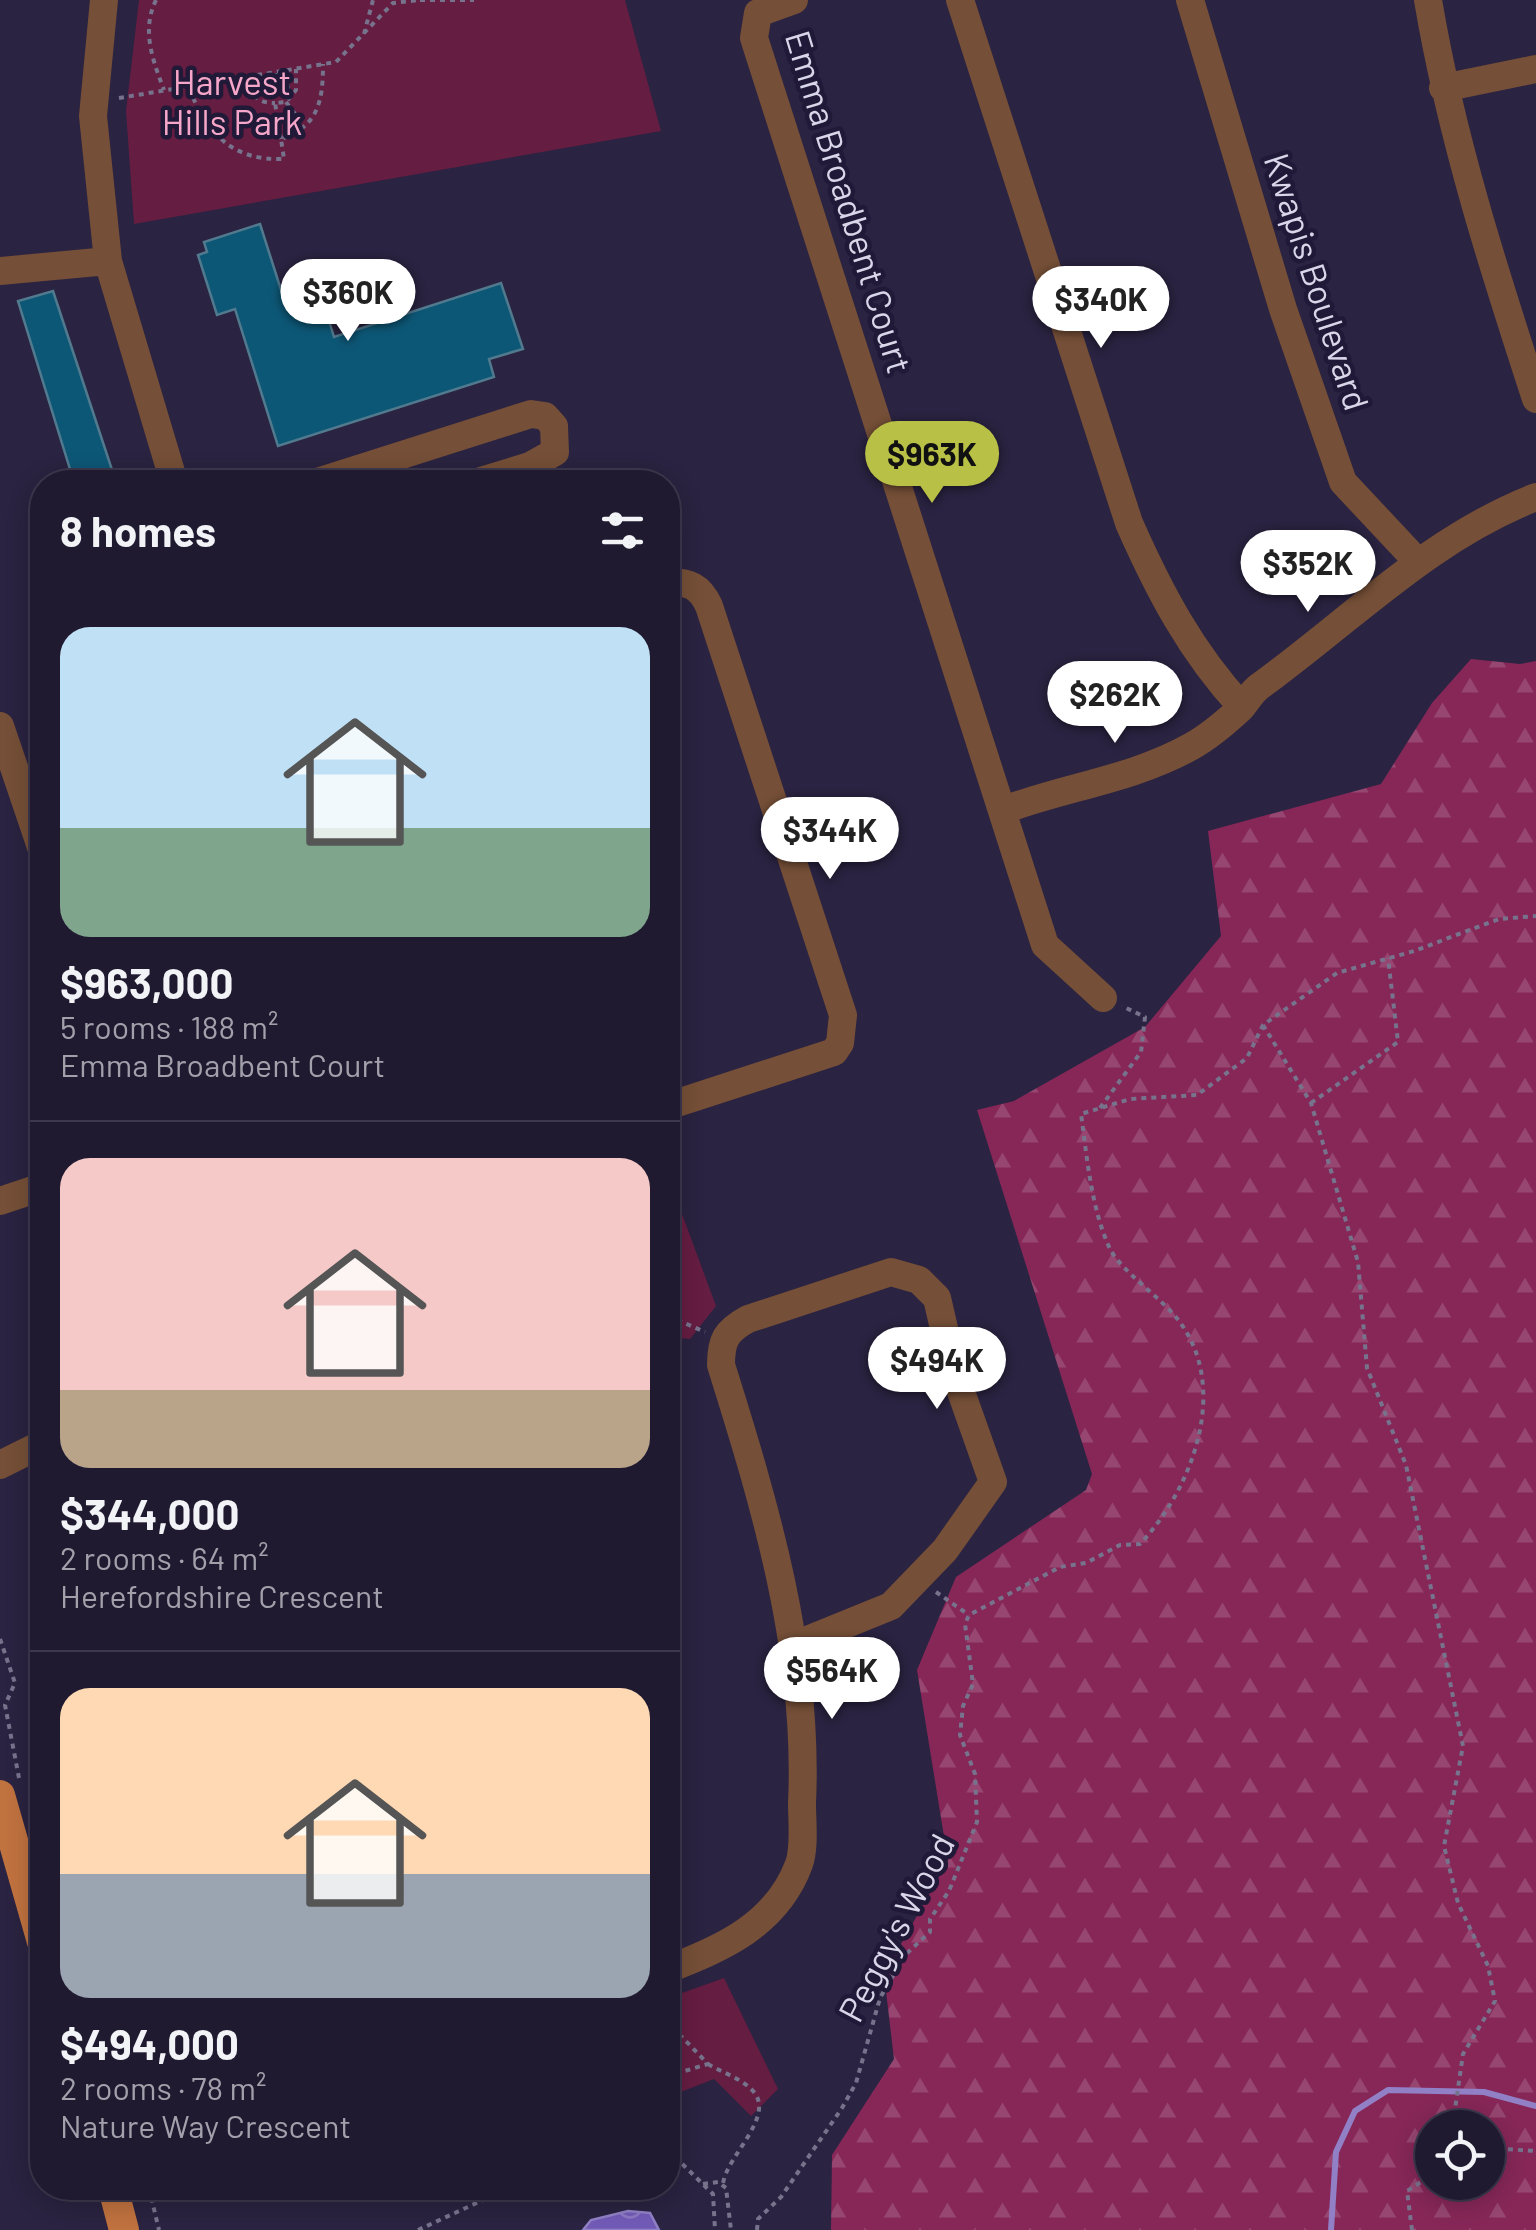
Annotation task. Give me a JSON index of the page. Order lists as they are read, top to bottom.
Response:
{
  "streets": {
    "street": ["Emma Broadbent Court", "Kwapis Boulevard"],
    "path": ["Peggy's Wood"]
  },
  "parks": ["Harvest Hills Park"],
  "page": {
    "price": [
      "$360K",
      "$340K",
      "$963K",
      "$352K",
      "$262K",
      "$344K",
      "$494K",
      "$564K"
    ],
    "heading": "8 homes",
    "list": [
      {
        "name": "$963,000",
        "note": "5 rooms · 188 m² · Emma Broadbent Court"
      },
      {
        "name": "$344,000",
        "note": "2 rooms · 64 m² · Herefordshire Crescent"
      },
      {
        "name": "$494,000",
        "note": "2 rooms · 78 m² · Nature Way Crescent"
      }
    ]
  }
}
